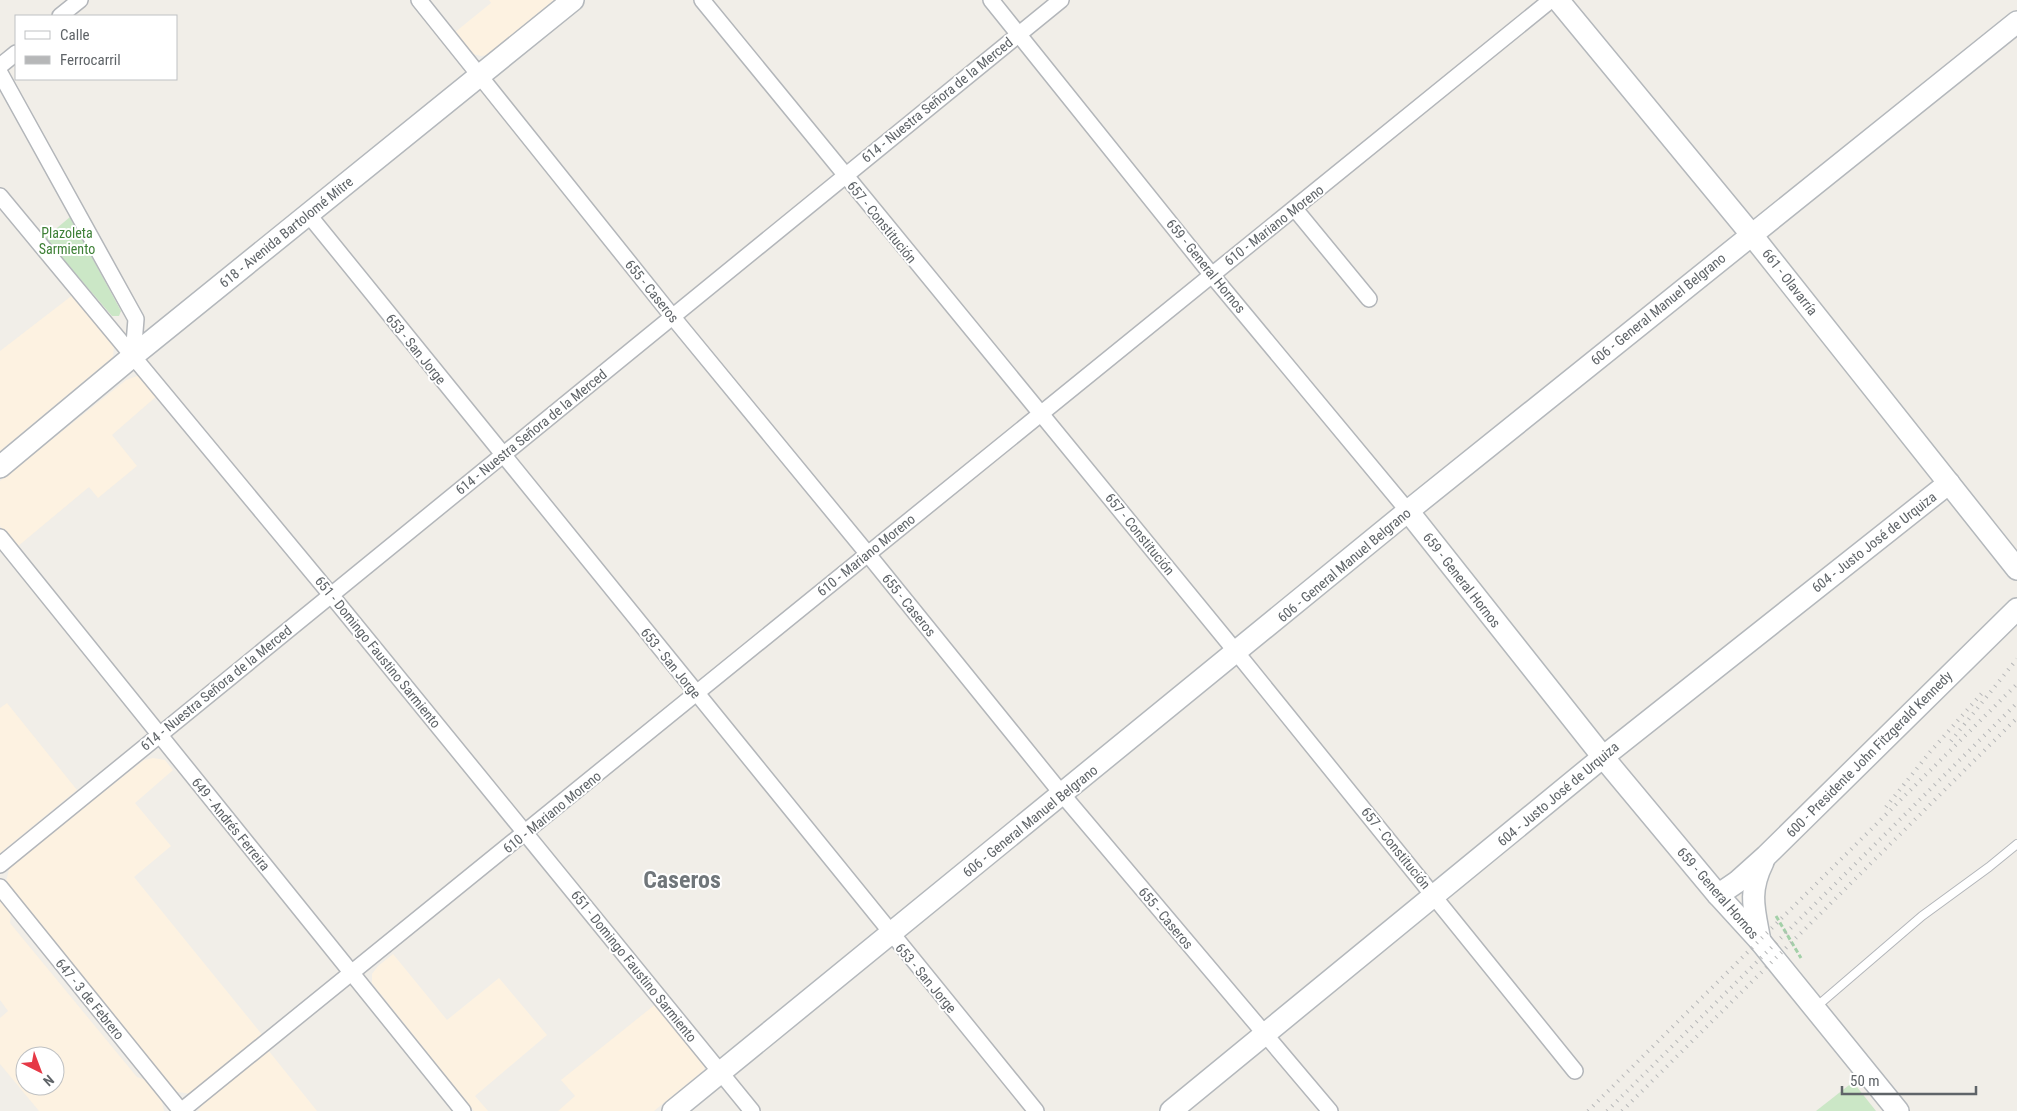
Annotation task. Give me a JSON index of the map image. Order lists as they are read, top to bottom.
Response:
{
  "streets": {
    "street": [
      "614 - Nuestra Señora de la Merced",
      "657 - Constitución",
      "610 - Mariano Moreno",
      "618 - Avenida Bartolomé Mitre",
      "659 - General Hornos",
      "661 - Olavarría",
      "655 - Caseros",
      "606 - General Manuel Belgrano",
      "653 - San Jorge",
      "604 - Justo José de Urquiza",
      "651 - Domingo Faustino Sarmiento",
      "600 - Presidente John Fitzgerald Kennedy",
      "649 - Andrés Ferreira",
      "647 - 3 de Febrero"
    ]
  },
  "crossings": [
    ["614 - Nuestra Señora de la Merced", "657 - Constitución"],
    ["614 - Nuestra Señora de la Merced", "659 - General Hornos"],
    ["614 - Nuestra Señora de la Merced", "655 - Caseros"],
    ["614 - Nuestra Señora de la Merced", "653 - San Jorge"],
    ["614 - Nuestra Señora de la Merced", "651 - Domingo Faustino Sarmiento"],
    ["614 - Nuestra Señora de la Merced", "649 - Andrés Ferreira"],
    ["657 - Constitución", "610 - Mariano Moreno"],
    ["657 - Constitución", "606 - General Manuel Belgrano"],
    ["657 - Constitución", "604 - Justo José de Urquiza"],
    ["610 - Mariano Moreno", "659 - General Hornos"],
    ["610 - Mariano Moreno", "655 - Caseros"],
    ["610 - Mariano Moreno", "653 - San Jorge"],
    ["610 - Mariano Moreno", "651 - Domingo Faustino Sarmiento"],
    ["610 - Mariano Moreno", "649 - Andrés Ferreira"],
    ["610 - Mariano Moreno", "647 - 3 de Febrero"],
    ["618 - Avenida Bartolomé Mitre", "655 - Caseros"],
    ["618 - Avenida Bartolomé Mitre", "653 - San Jorge"],
    ["618 - Avenida Bartolomé Mitre", "651 - Domingo Faustino Sarmiento"],
    ["659 - General Hornos", "606 - General Manuel Belgrano"],
    ["659 - General Hornos", "604 - Justo José de Urquiza"],
    ["659 - General Hornos", "600 - Presidente John Fitzgerald Kennedy"],
    ["661 - Olavarría", "606 - General Manuel Belgrano"],
    ["661 - Olavarría", "604 - Justo José de Urquiza"],
    ["655 - Caseros", "606 - General Manuel Belgrano"],
    ["655 - Caseros", "604 - Justo José de Urquiza"],
    ["606 - General Manuel Belgrano", "653 - San Jorge"],
    ["606 - General Manuel Belgrano", "651 - Domingo Faustino Sarmiento"]
  ],
  "districts": ["Caseros"],
  "parks": ["Plazoleta Sarmiento"],
  "legend": ["Calle", "Ferrocarril"],
  "scale_bar": "50 m",
  "north": "bottom right"
}
